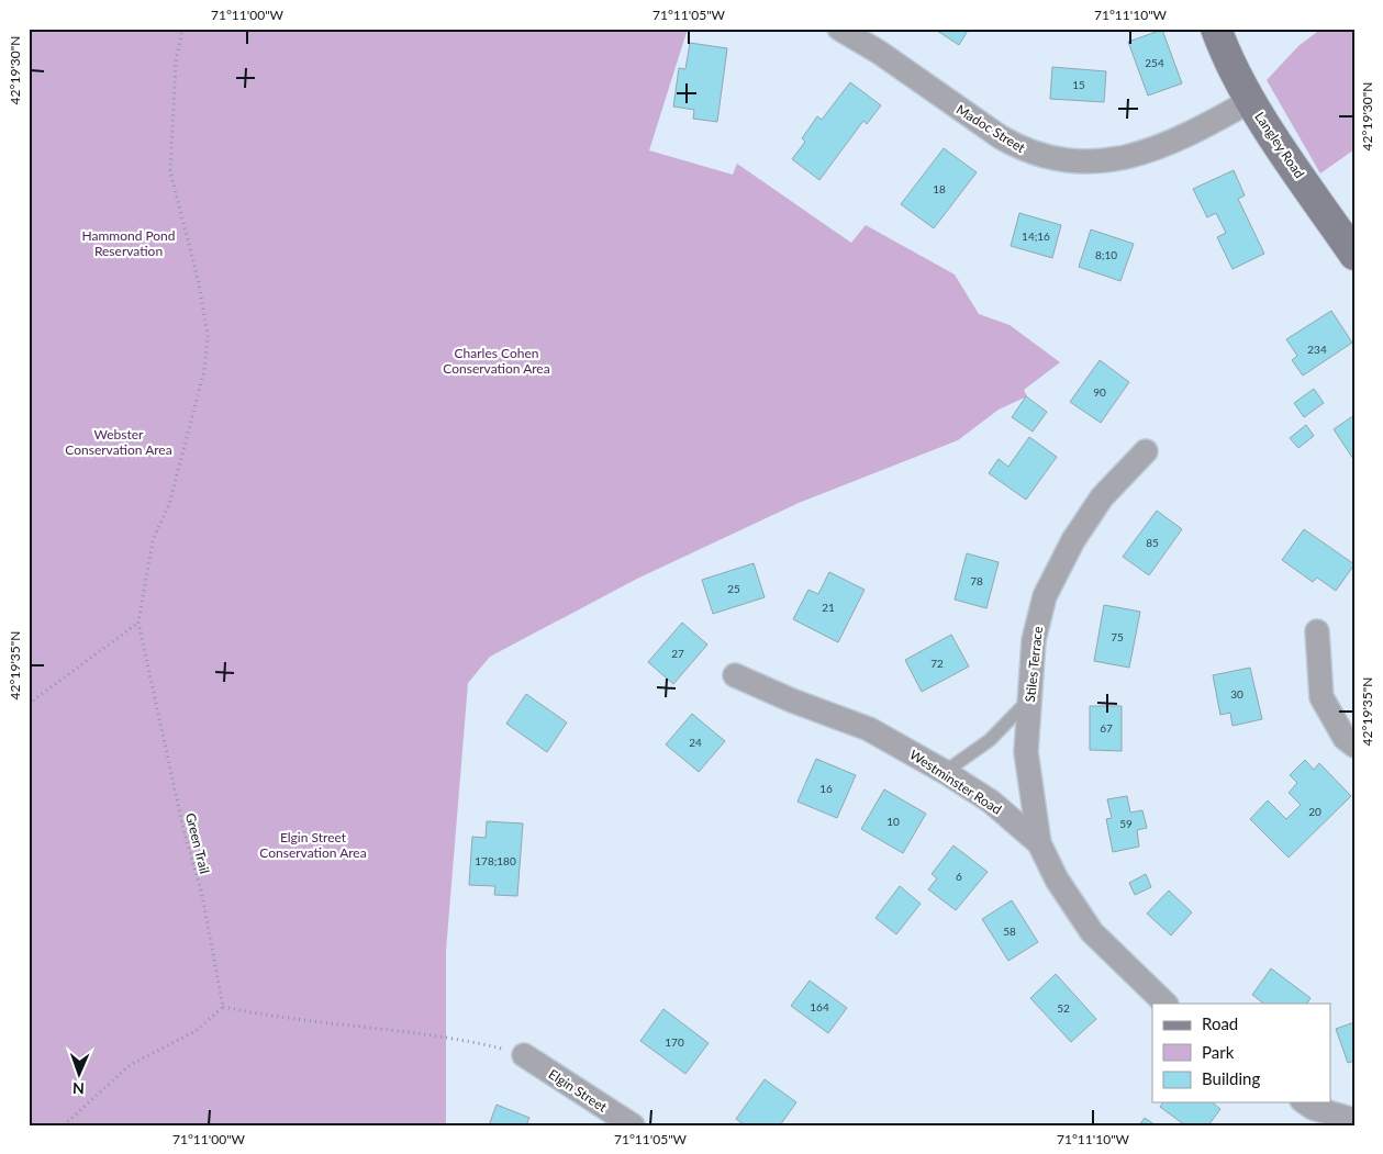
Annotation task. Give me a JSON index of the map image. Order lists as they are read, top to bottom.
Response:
{
  "streets": {
    "street": [
      "Madoc Street",
      "Langley Road",
      "Stiles Terrace",
      "Westminster Road",
      "Elgin Street"
    ],
    "path": ["Green Trail"]
  },
  "crossings": [
    ["Madoc Street", "Langley Road"],
    ["Stiles Terrace", "Westminster Road"]
  ],
  "parks": [
    "Hammond Pond Reservation",
    "Charles Cohen Conservation Area",
    "Webster Conservation Area",
    "Elgin Street Conservation Area"
  ],
  "house_numbers": [
    "254",
    "15",
    "18",
    "14;16",
    "8;10",
    "234",
    "90",
    "85",
    "78",
    "25",
    "21",
    "75",
    "27",
    "72",
    "30",
    "67",
    "24",
    "16",
    "20",
    "10",
    "59",
    "178;180",
    "6",
    "58",
    "164",
    "52",
    "170"
  ],
  "legend": ["Road", "Park", "Building"],
  "north": "bottom",
  "coordinates": [
    "71°11'00\"W",
    "71°11'05\"W",
    "71°11'10\"W",
    "42°19'30\"N",
    "42°19'35\"N"
  ]
}
